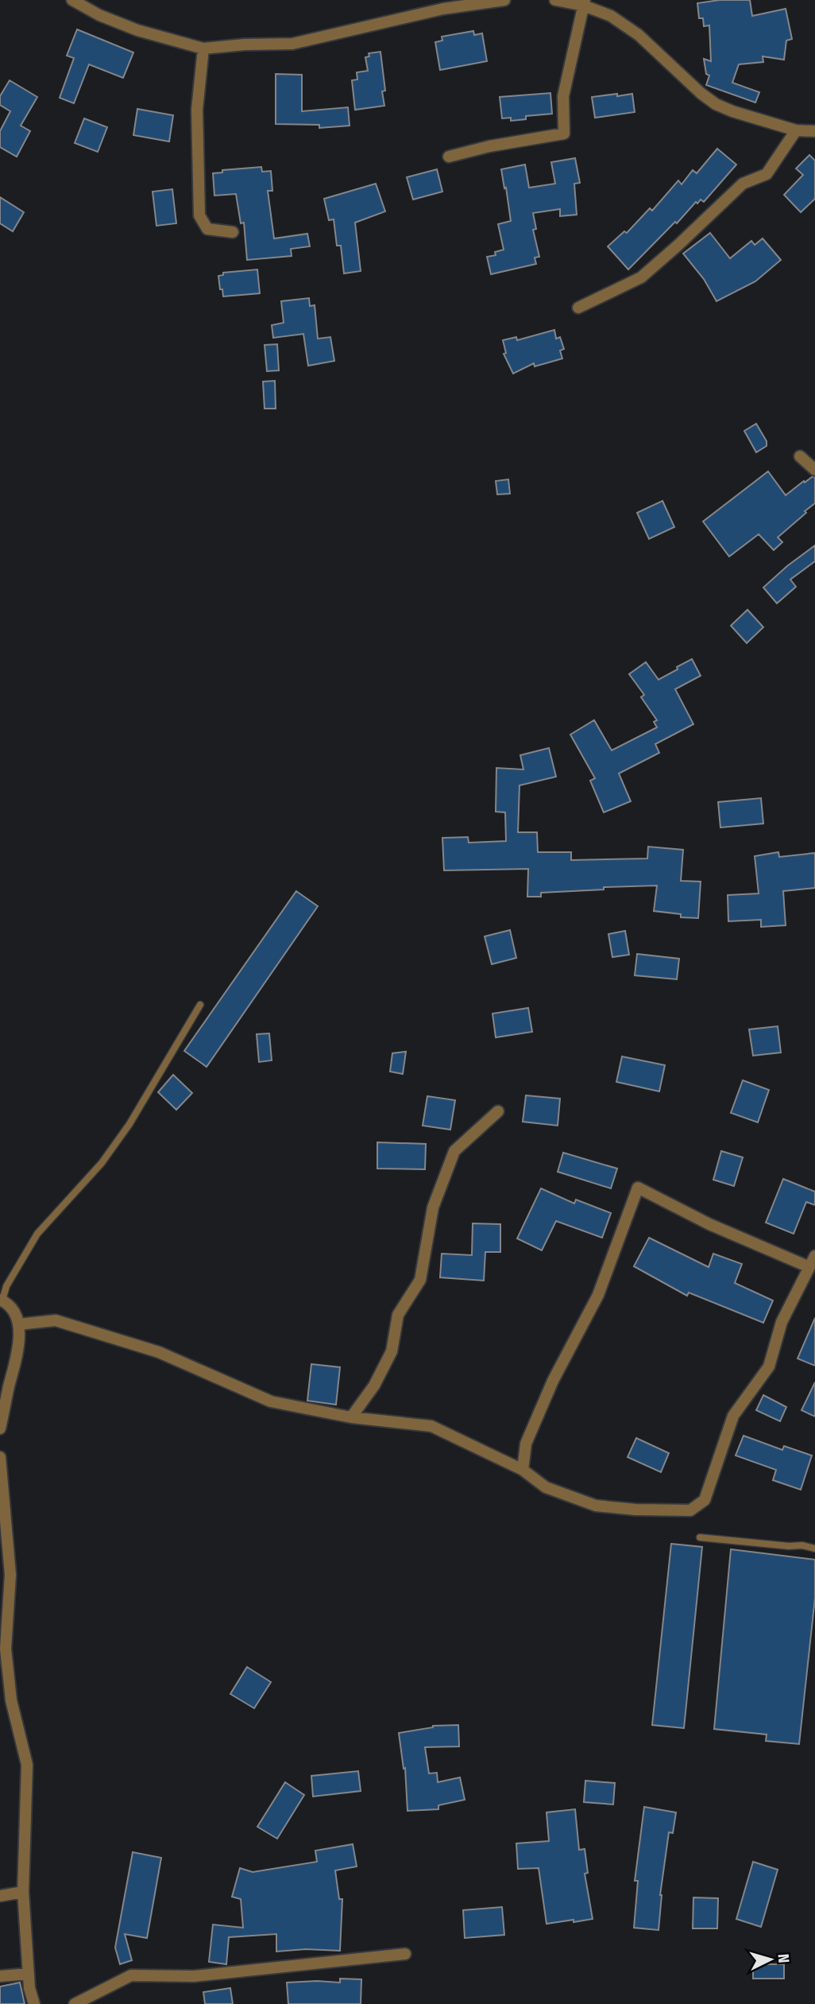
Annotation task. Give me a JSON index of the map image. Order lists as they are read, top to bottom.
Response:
{
  "north": "right"
}
